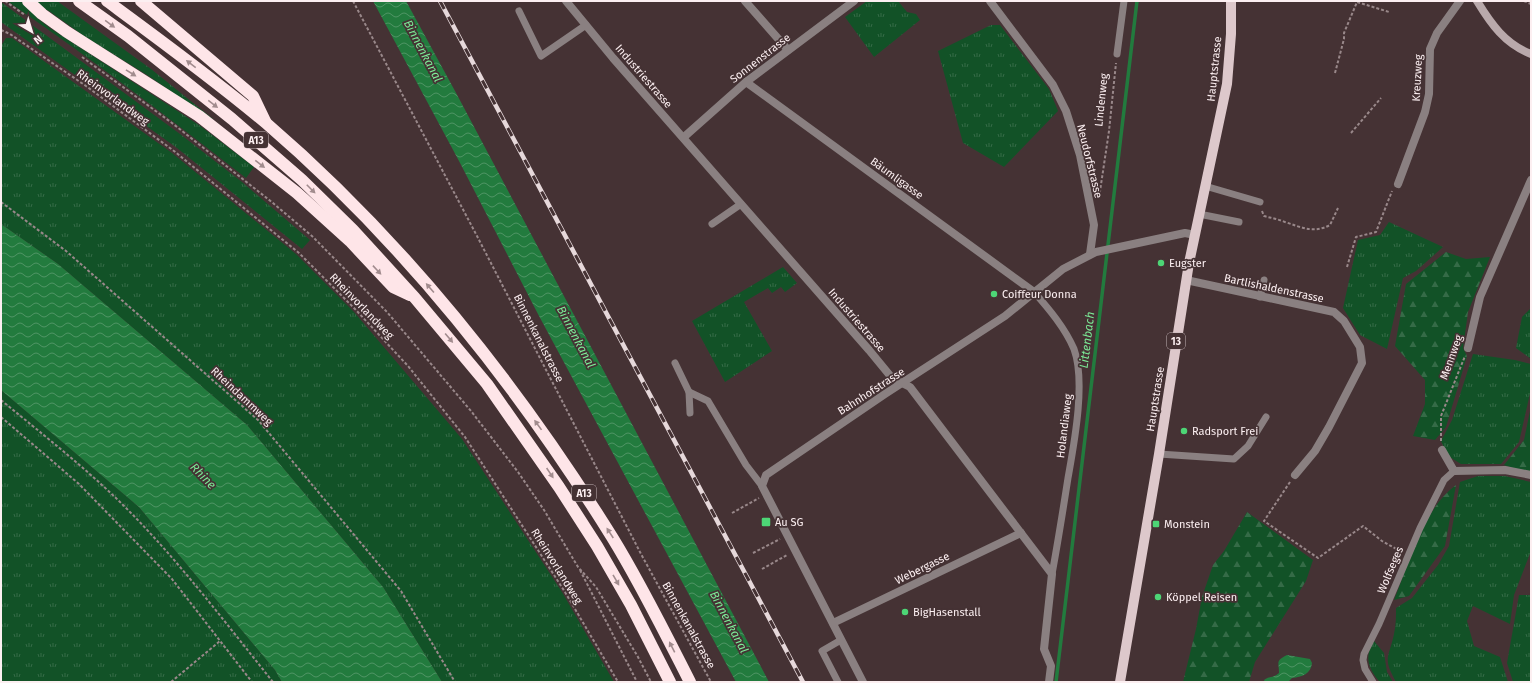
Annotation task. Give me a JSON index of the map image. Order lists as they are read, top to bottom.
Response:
{
  "streets": {
    "highway": ["A13"],
    "main road": ["Hauptstrasse", "13"],
    "street": [
      "Sonnenstrasse",
      "Industriestrasse",
      "Kreuzweg",
      "Neudorfstrasse",
      "Bäumligasse",
      "Bartlishaldenstrasse",
      "Mennweg",
      "Bahnhofstrasse",
      "Webergasse"
    ],
    "lane": ["Holandiaweg", "Wolfseges"],
    "path": [
      "Rheinvorlandweg",
      "Lindenweg",
      "Binnenkanalstrasse",
      "Rheindammweg"
    ]
  },
  "crossings": [
    ["Sonnenstrasse", "Industriestrasse"],
    ["Sonnenstrasse", "Bäumligasse"],
    ["Hauptstrasse", "Bartlishaldenstrasse"],
    ["Hauptstrasse", "Bahnhofstrasse"],
    ["Industriestrasse", "Bahnhofstrasse"],
    ["Industriestrasse", "Holandiaweg"],
    ["Industriestrasse", "Webergasse"],
    ["Neudorfstrasse", "Bahnhofstrasse"],
    ["Bäumligasse", "Bahnhofstrasse"],
    ["Bäumligasse", "Holandiaweg"],
    ["Bahnhofstrasse", "Holandiaweg"]
  ],
  "water": ["Binnenkanal", "Littenbach", "Rhine"],
  "places": {
    "other": [
      "Eugster",
      "Coiffeur Donna",
      "Radsport Frei",
      "Köppel Reisen",
      "BigHasenstall"
    ],
    "transit": ["Au SG", "Monstein"]
  },
  "north": "bottom right"
}
